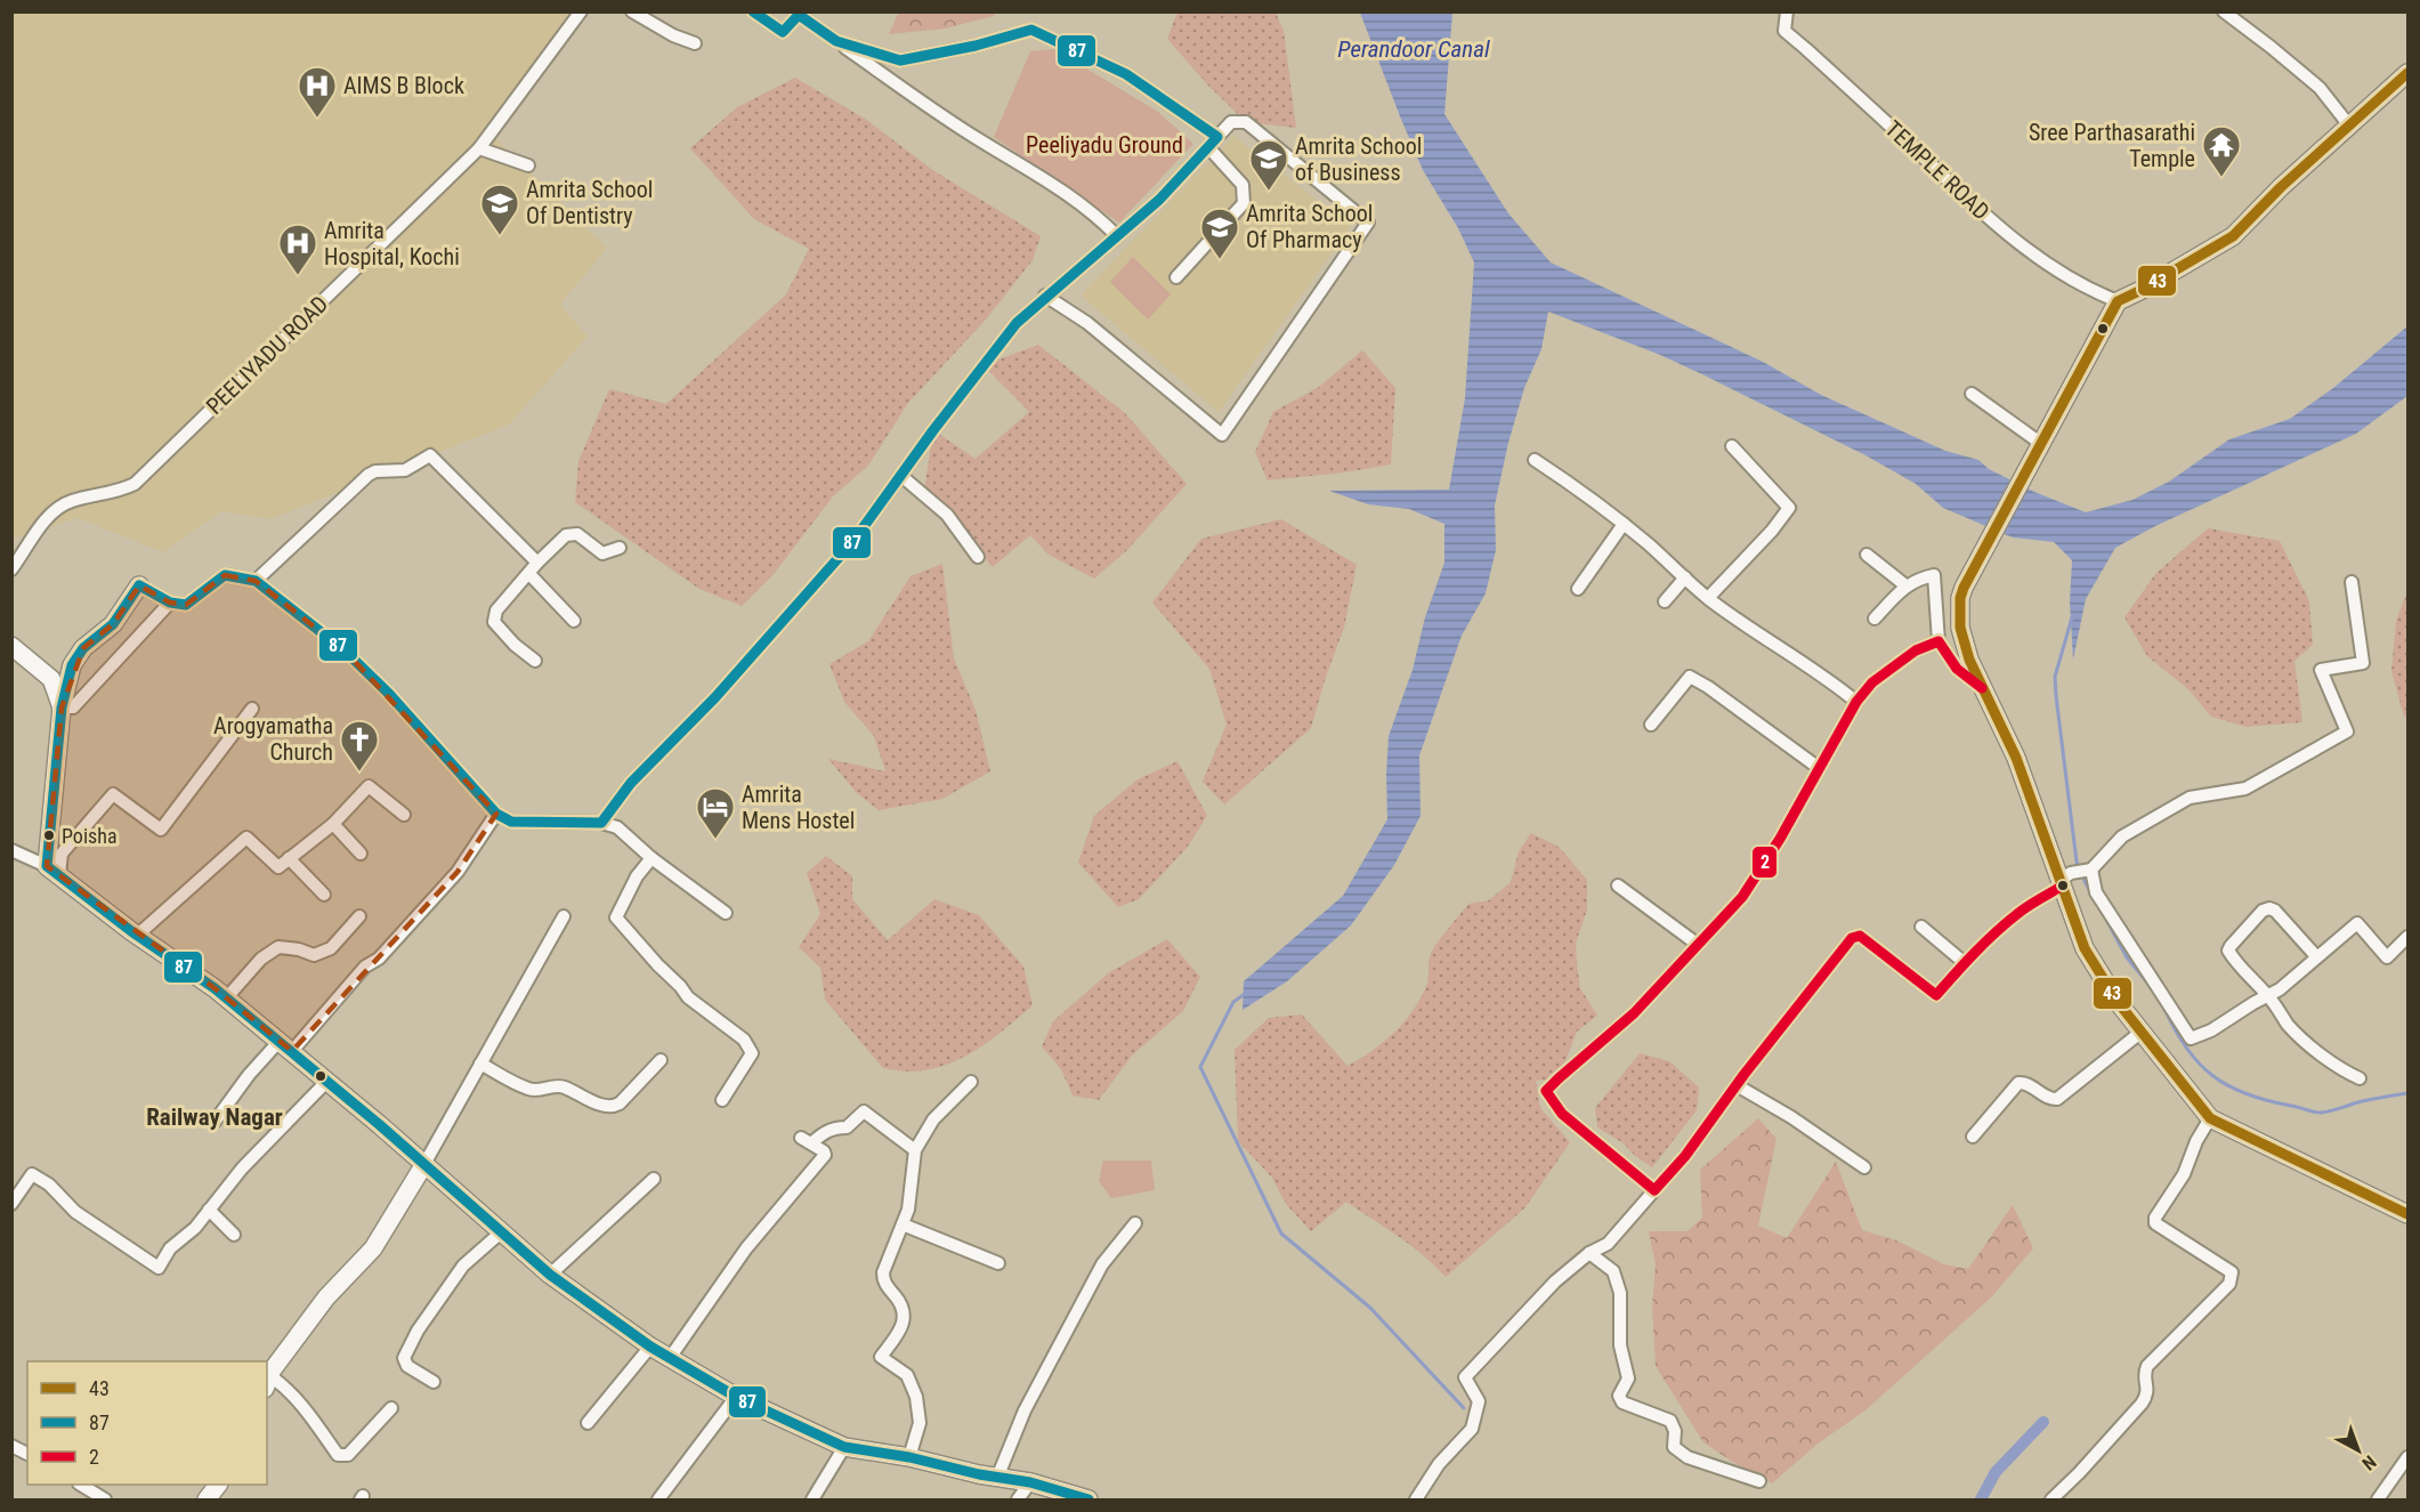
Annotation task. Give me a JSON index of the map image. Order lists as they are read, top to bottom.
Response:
{
  "streets": {
    "street": ["TEMPLE ROAD", "PEELIYADU ROAD"]
  },
  "districts": ["Railway Nagar"],
  "water": ["Perandoor Canal"],
  "parks": ["Peeliyadu Ground"],
  "places": {
    "hospital": ["AIMS B Block", "Amrita Hospital, Kochi"],
    "temple": ["Sree Parthasarathi Temple"],
    "school or university": ["Amrita School of Business", "Amrita School Of Dentistry", "Amrita School Of Pharmacy"],
    "church": ["Arogyamatha Church"],
    "other": ["Poisha"],
    "hotel": ["Amrita Mens Hostel"]
  },
  "lines": ["transit line 87", "transit line 43", "transit line 2"],
  "legend": ["43", "87", "2"],
  "north": "bottom right"
}
